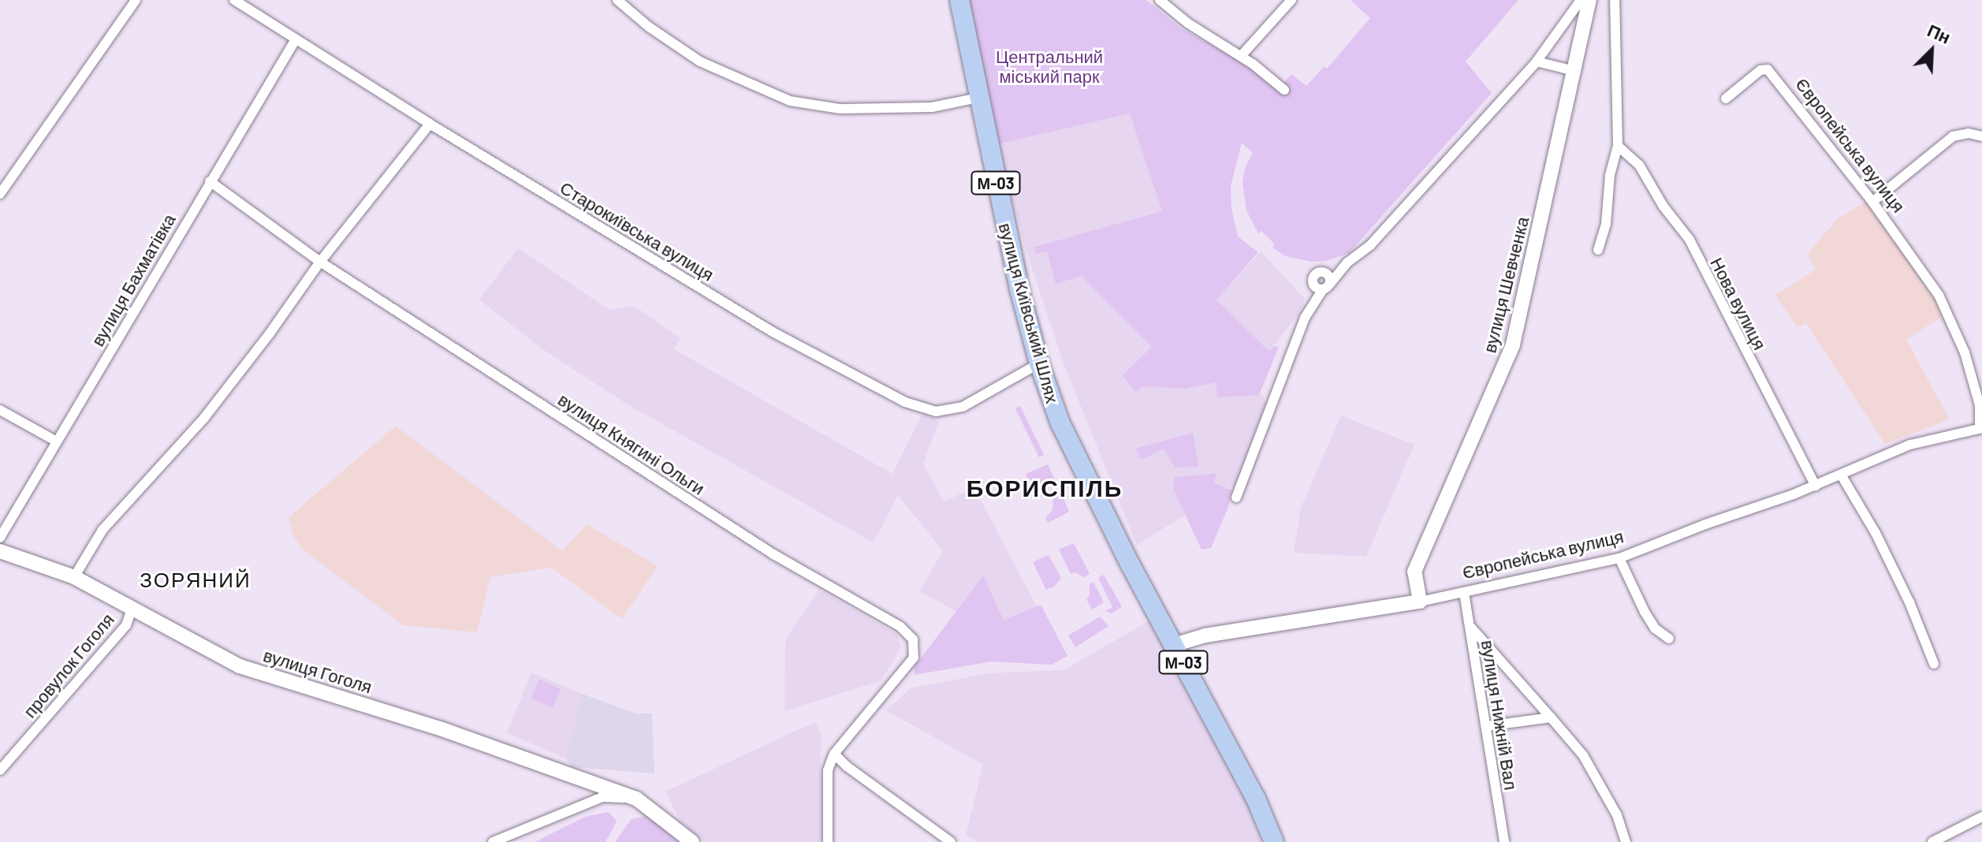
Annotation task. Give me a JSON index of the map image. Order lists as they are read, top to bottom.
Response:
{
  "streets": {
    "highway": ["М-03", "вулиця Київський Шлях"],
    "main road": ["Європейська вулиця", "вулиця Шевченка", "вулиця Гоголя"],
    "street": [
      "Старокиївська вулиця",
      "вулиця Бахматівка",
      "Нова вулиця",
      "вулиця Княгині Ольги",
      "провулок Гоголя",
      "вулиця Нижній Вал"
    ]
  },
  "crossings": [
    ["Європейська вулиця", "вулиця Шевченка"],
    ["Європейська вулиця", "Нова вулиця"],
    ["Європейська вулиця", "вулиця Київський Шлях"],
    ["Європейська вулиця", "вулиця Нижній Вал"],
    ["Старокиївська вулиця", "вулиця Бахматівка"],
    ["Старокиївська вулиця", "вулиця Київський Шлях"],
    ["вулиця Бахматівка", "вулиця Княгині Ольги"],
    ["провулок Гоголя", "вулиця Гоголя"]
  ],
  "districts": ["БОРИСПІЛЬ", "ЗОРЯНИЙ"],
  "parks": ["Центральний міський парк"],
  "north": "top right"
}
